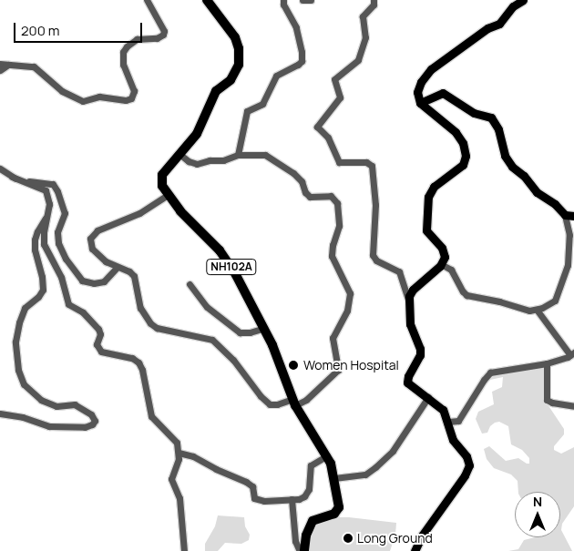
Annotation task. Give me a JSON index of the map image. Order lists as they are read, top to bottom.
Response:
{
  "streets": {
    "highway": ["NH102A"]
  },
  "places": ["Women Hospital", "Long Ground"],
  "scale_bar": "200 m",
  "north": "top"
}
